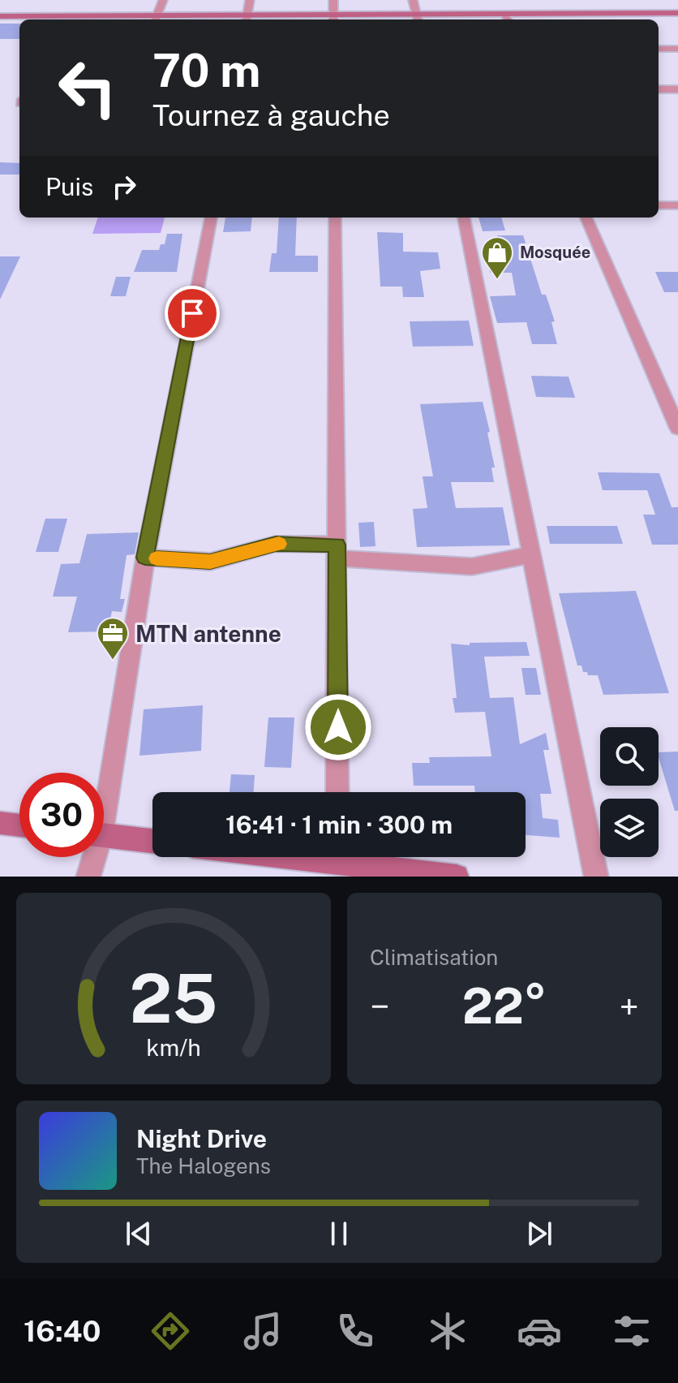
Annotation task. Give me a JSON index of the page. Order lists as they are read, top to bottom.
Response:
{
  "places": {
    "shop": ["Mosquée"],
    "office": ["MTN antenne"]
  },
  "page": {
    "turn": ["70 m", "Tournez à gauche"],
    "then": "Puis",
    "limit": "30",
    "trip": "16:41 · 1 min · 300 m",
    "tile": "Climatisation",
    "heat": ["−", "22°", "+"],
    "song": ["Night Drive", "The Halogens"],
    "tabs": "16:40",
    "gauge": ["25", "km/h"]
  }
}
